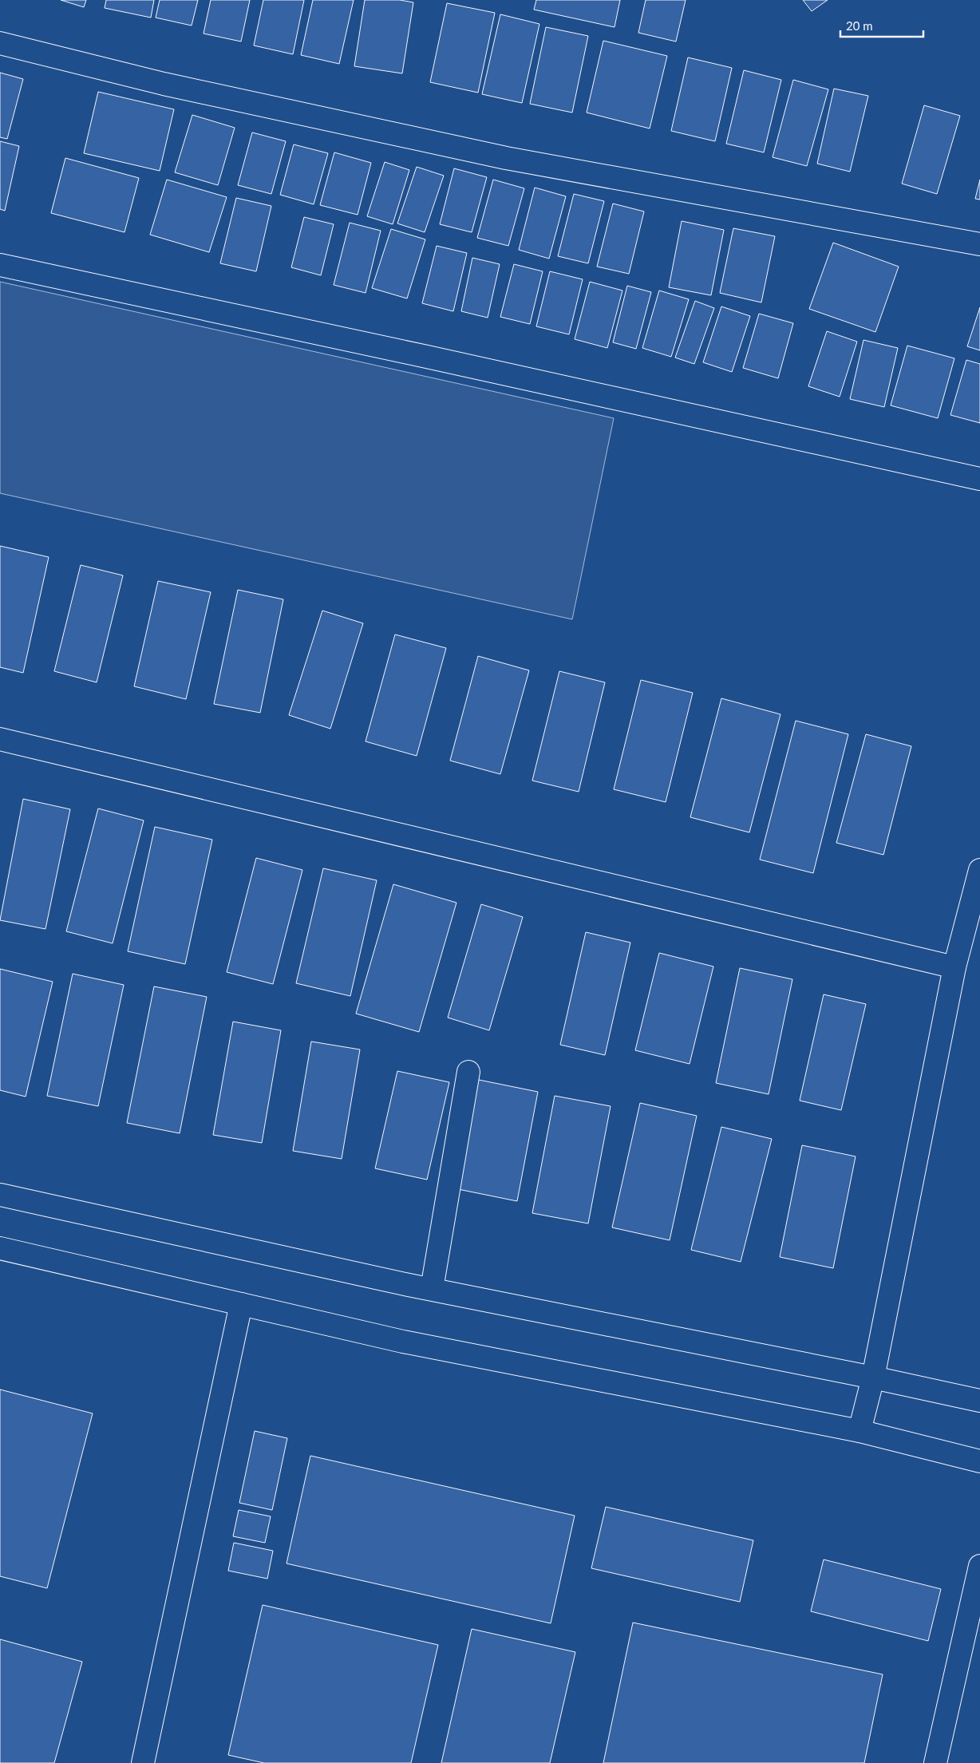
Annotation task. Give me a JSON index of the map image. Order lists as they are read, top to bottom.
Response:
{
  "scale_bar": "20 m"
}
